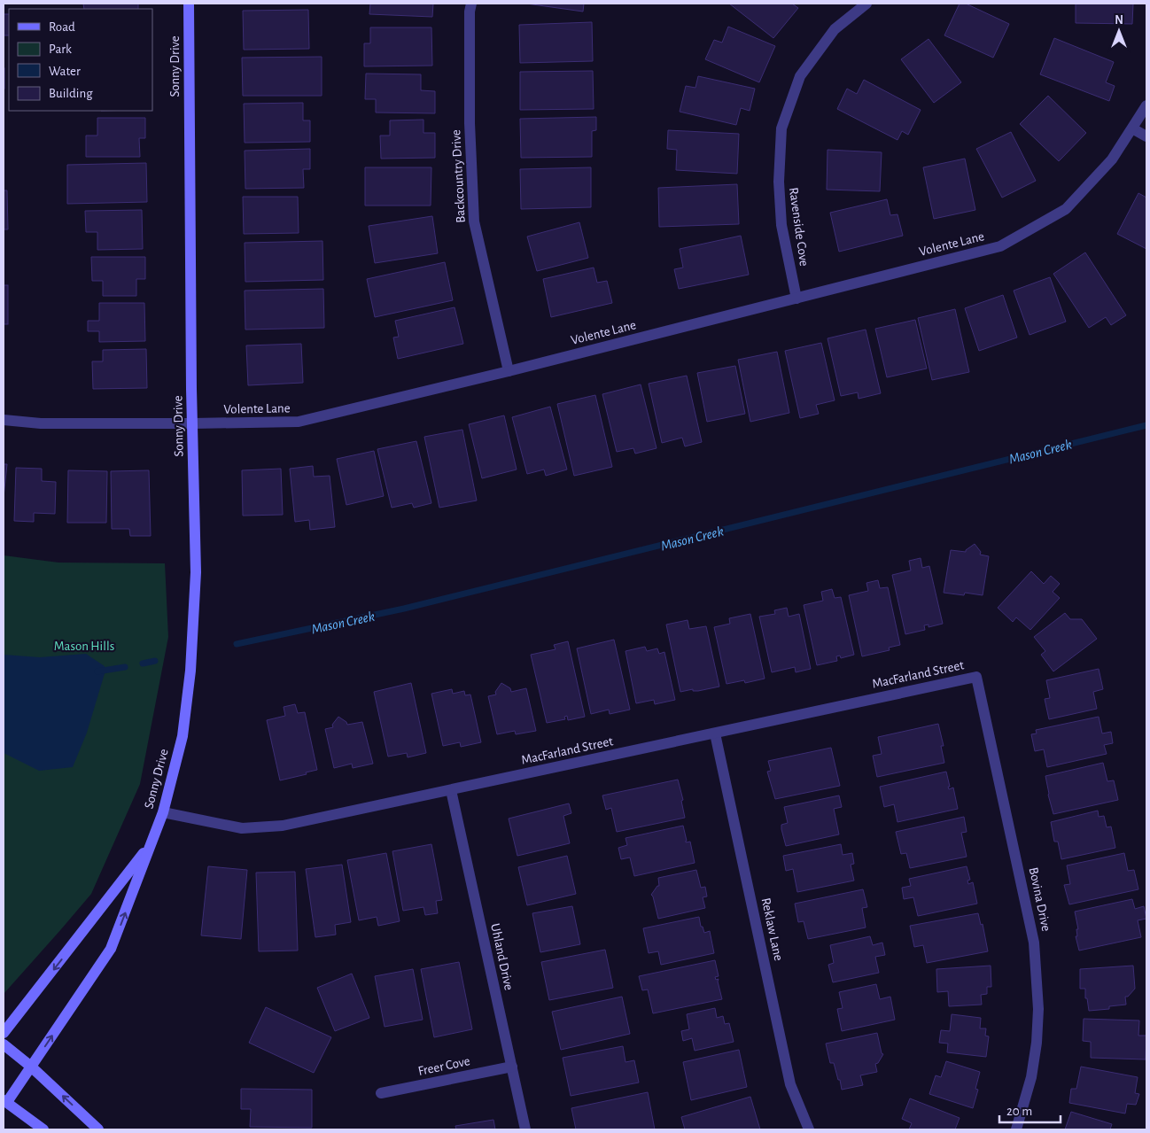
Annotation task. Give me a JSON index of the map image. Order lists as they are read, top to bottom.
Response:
{
  "streets": {
    "street": [
      "Sonny Drive",
      "Backcountry Drive",
      "Ravenside Cove",
      "Volente Lane",
      "MacFarland Street",
      "Bovina Drive",
      "Reklaw Lane",
      "Uhland Drive",
      "Freer Cove"
    ]
  },
  "crossings": [
    ["Sonny Drive", "Volente Lane"],
    ["Sonny Drive", "MacFarland Street"],
    ["Backcountry Drive", "Volente Lane"],
    ["Ravenside Cove", "Volente Lane"],
    ["MacFarland Street", "Bovina Drive"],
    ["MacFarland Street", "Reklaw Lane"],
    ["MacFarland Street", "Uhland Drive"],
    ["Uhland Drive", "Freer Cove"]
  ],
  "water": ["Mason Creek"],
  "parks": ["Mason Hills"],
  "legend": [
    "Road",
    "Park",
    "Water",
    "Building"
  ],
  "scale_bar": "20 m",
  "north": "top"
}
